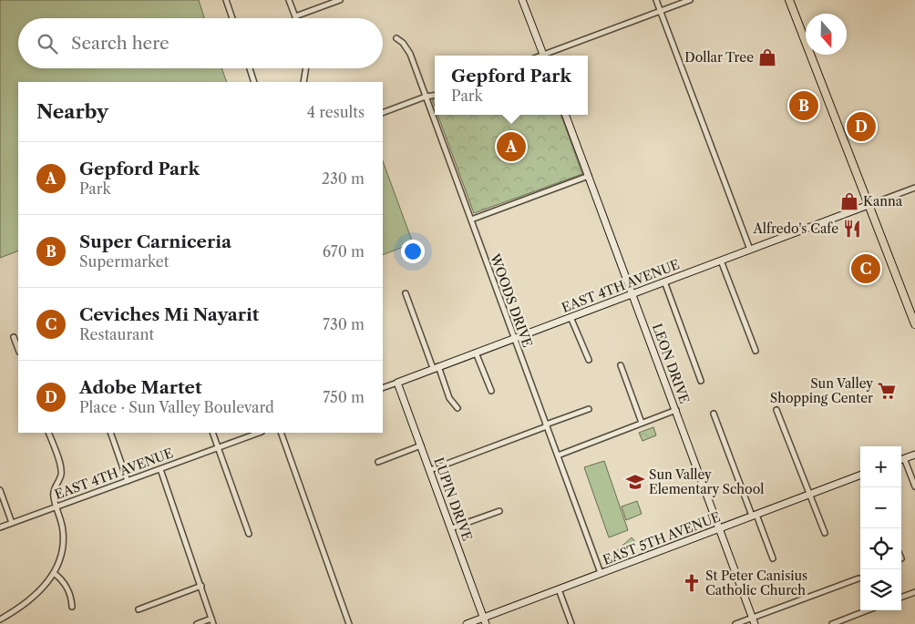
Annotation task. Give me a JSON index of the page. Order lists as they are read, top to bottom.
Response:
{
  "streets": {
    "street": [
      "EAST 4TH AVENUE",
      "WOODS DRIVE",
      "LEON DRIVE",
      "LUPIN DRIVE",
      "EAST 5TH AVENUE"
    ]
  },
  "crossings": [
    ["EAST 4TH AVENUE", "WOODS DRIVE"],
    ["EAST 4TH AVENUE", "LEON DRIVE"],
    ["EAST 4TH AVENUE", "LUPIN DRIVE"],
    ["WOODS DRIVE", "EAST 5TH AVENUE"],
    ["LEON DRIVE", "EAST 5TH AVENUE"],
    ["LUPIN DRIVE", "EAST 5TH AVENUE"]
  ],
  "places": {
    "shop": ["Dollar Tree", "Kanna"],
    "restaurant": ["Alfredo's Cafe"],
    "supermarket": ["Sun Valley Shopping Center"],
    "school or university": ["Sun Valley Elementary School"],
    "church": ["St Peter Canisius Catholic Church"]
  },
  "north": "bottom",
  "page": {
    "search": "Search here",
    "popup": ["Gepford Park", "Park"],
    "heading": ["Nearby", "4 results"],
    "pins": [
      "B",
      "D",
      "A",
      "C"
    ],
    "list": [
      {
        "mark": "A",
        "name": "Gepford Park",
        "note": "Park",
        "value": "230 m"
      },
      {
        "mark": "B",
        "name": "Super Carniceria",
        "note": "Supermarket",
        "value": "670 m"
      },
      {
        "mark": "C",
        "name": "Ceviches Mi Nayarit",
        "note": "Restaurant",
        "value": "730 m"
      },
      {
        "mark": "D",
        "name": "Adobe Martet",
        "note": "Place · Sun Valley Boulevard",
        "value": "750 m"
      }
    ],
    "map_buttons": ["+", "−"]
  }
}
